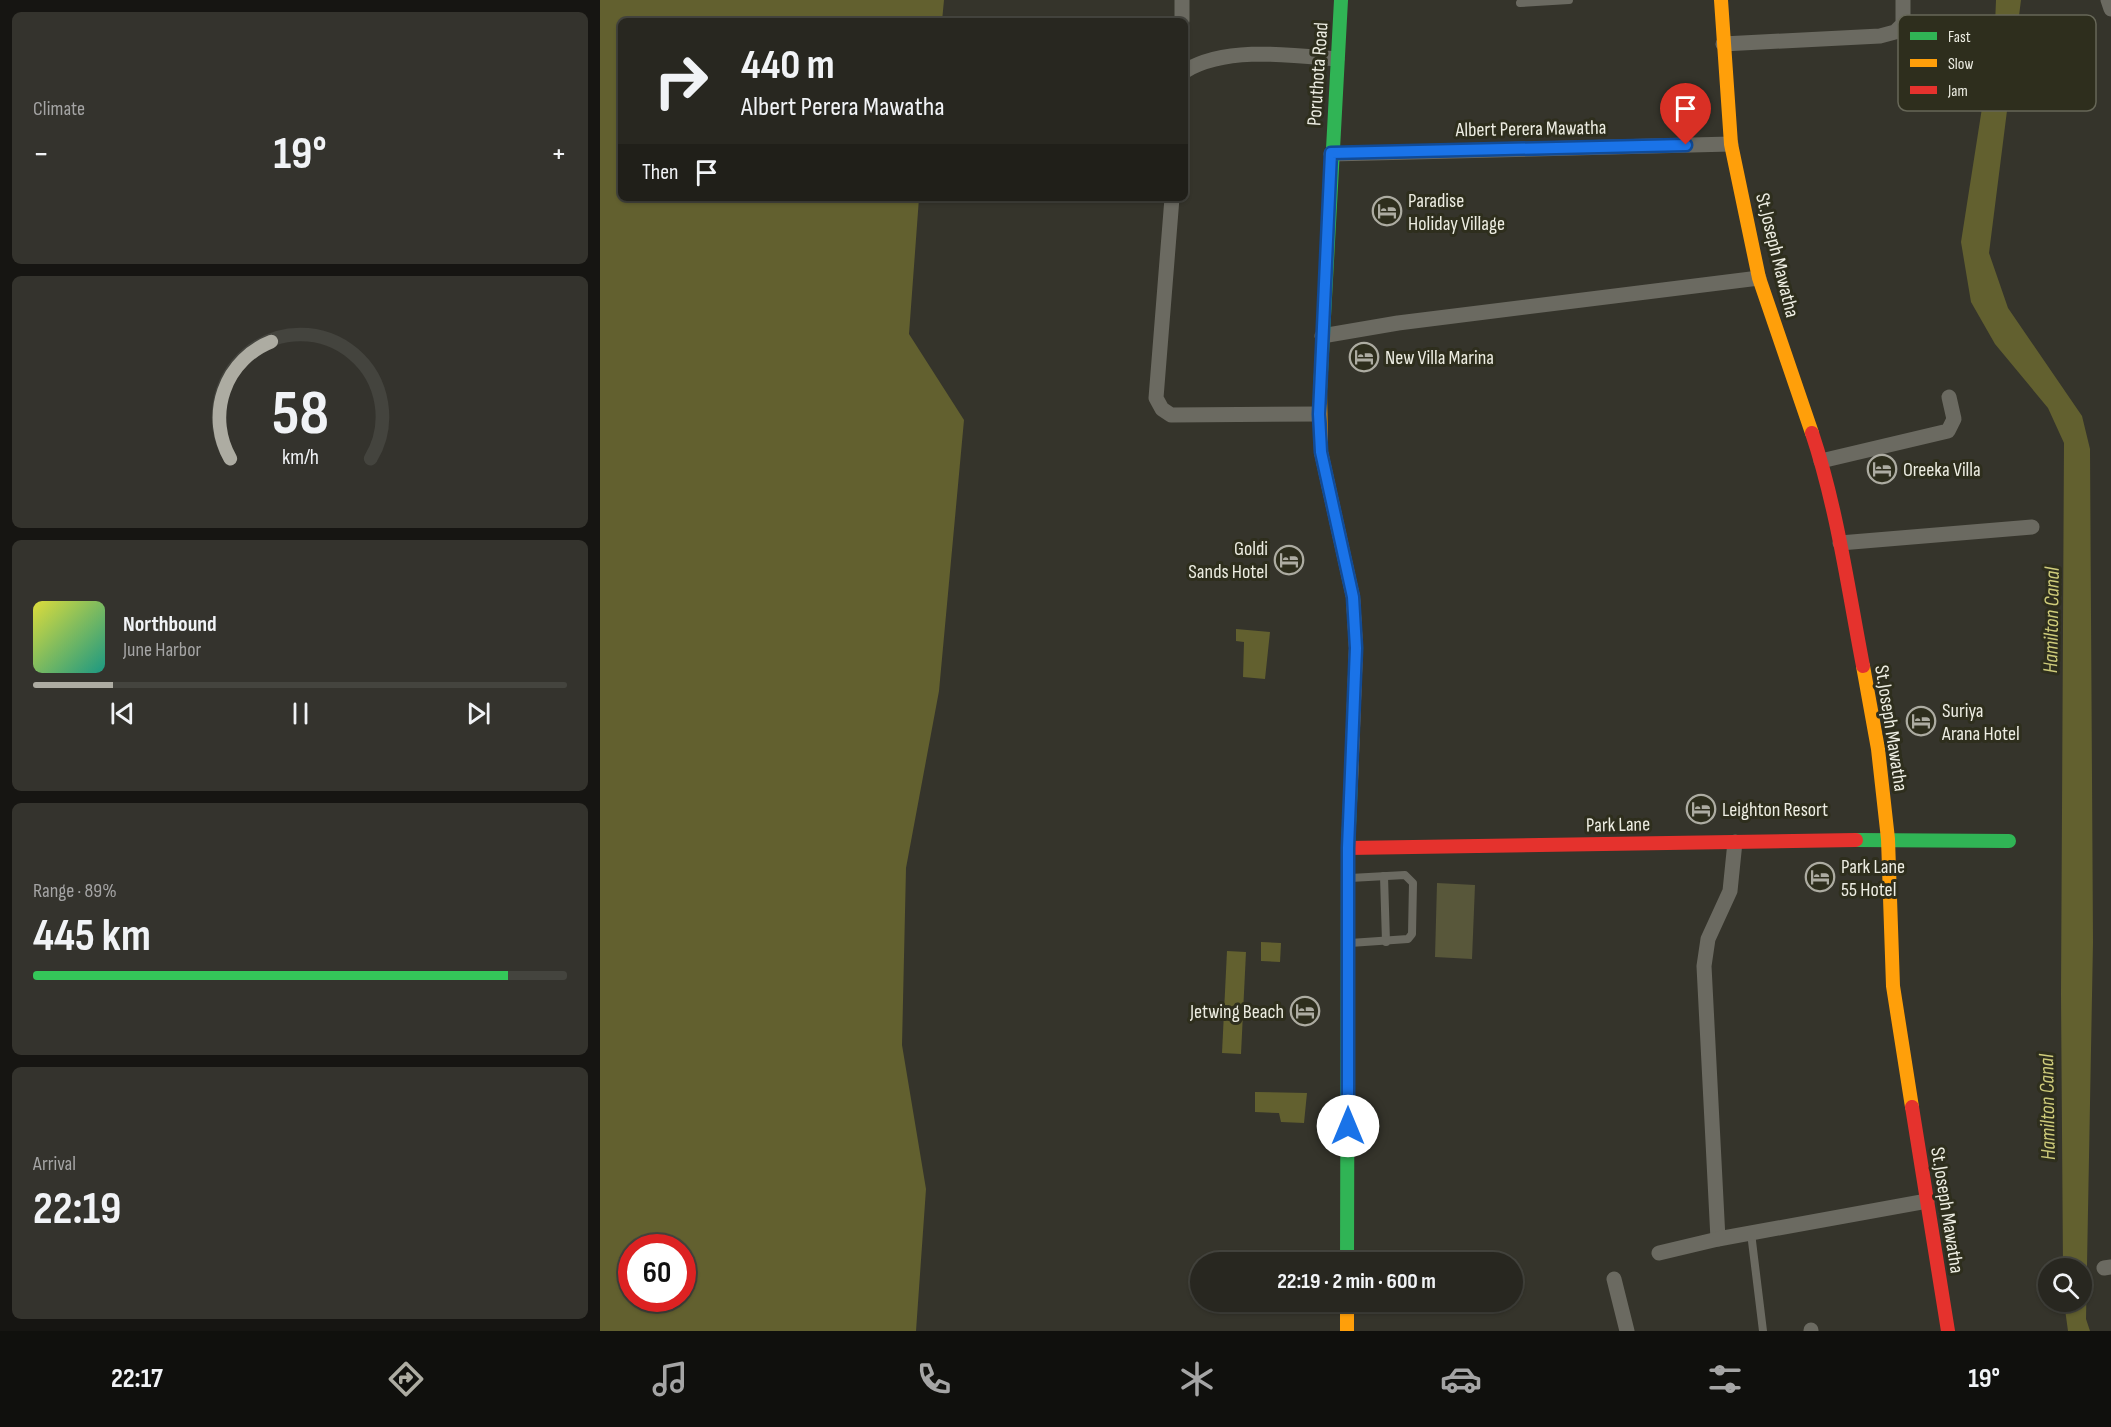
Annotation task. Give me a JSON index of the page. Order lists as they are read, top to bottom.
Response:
{
  "streets": {
    "street": [
      "Poruthota Road",
      "Albert Perera Mawatha",
      "St.Joseph Mawatha",
      "Park Lane"
    ]
  },
  "crossings": [
    ["Poruthota Road", "Albert Perera Mawatha"],
    ["Poruthota Road", "Park Lane"],
    ["Albert Perera Mawatha", "St.Joseph Mawatha"],
    ["St.Joseph Mawatha", "Park Lane"]
  ],
  "water": ["Hamilton Canal"],
  "places": {
    "hotel": [
      "Paradise Holiday Village",
      "New Villa Marina",
      "Oreeka Villa",
      "Goldi Sands Hotel",
      "Suriya Arana Hotel",
      "Leighton Resort",
      "Park Lane 55 Hotel",
      "Jetwing Beach"
    ]
  },
  "legend": ["Fast", "Slow", "Jam"],
  "page": {
    "tile": [
      "Climate",
      ["Range · 89%", "445 km"],
      ["Arrival", "22:19"]
    ],
    "turn": ["440 m", "Albert Perera Mawatha"],
    "heat": ["−", "19°", "+"],
    "then": "Then",
    "song": ["Northbound", "June Harbor"],
    "limit": "60",
    "trip": "22:19 · 2 min · 600 m",
    "tabs": ["22:17", "19°"],
    "gauge": ["58", "km/h"]
  }
}
